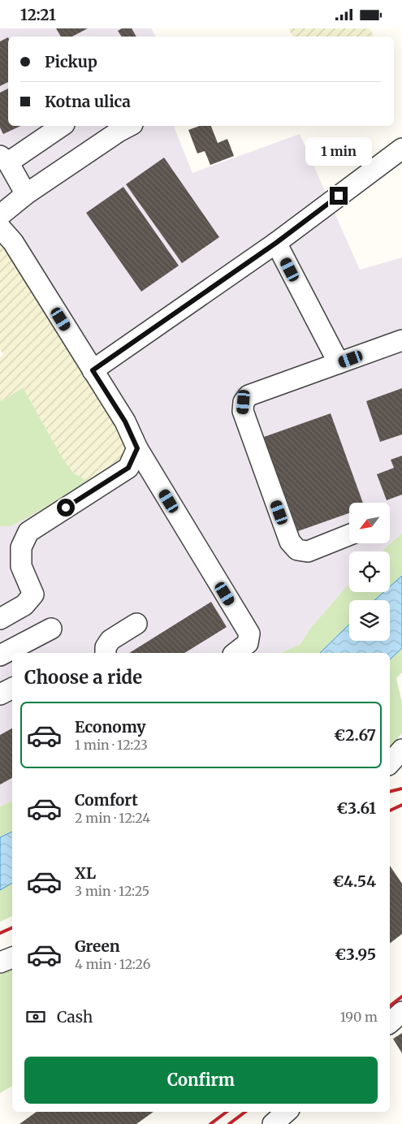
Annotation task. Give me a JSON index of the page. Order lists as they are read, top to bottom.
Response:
{
  "north": "bottom left",
  "page": {
    "status": "12:21",
    "banner": ["Pickup", "Kotna ulica"],
    "bubble": "1 min",
    "heading": "Choose a ride",
    "list": [
      {
        "name": "Economy",
        "note": "1 min · 12:23",
        "value": "€2.67"
      },
      {
        "name": "Comfort",
        "note": "2 min · 12:24",
        "value": "€3.61"
      },
      {
        "name": "XL",
        "note": "3 min · 12:25",
        "value": "€4.54"
      },
      {
        "name": "Green",
        "note": "4 min · 12:26",
        "value": "€3.95"
      }
    ],
    "pay": ["Cash", "190 m"],
    "buttons": "Confirm"
  }
}
